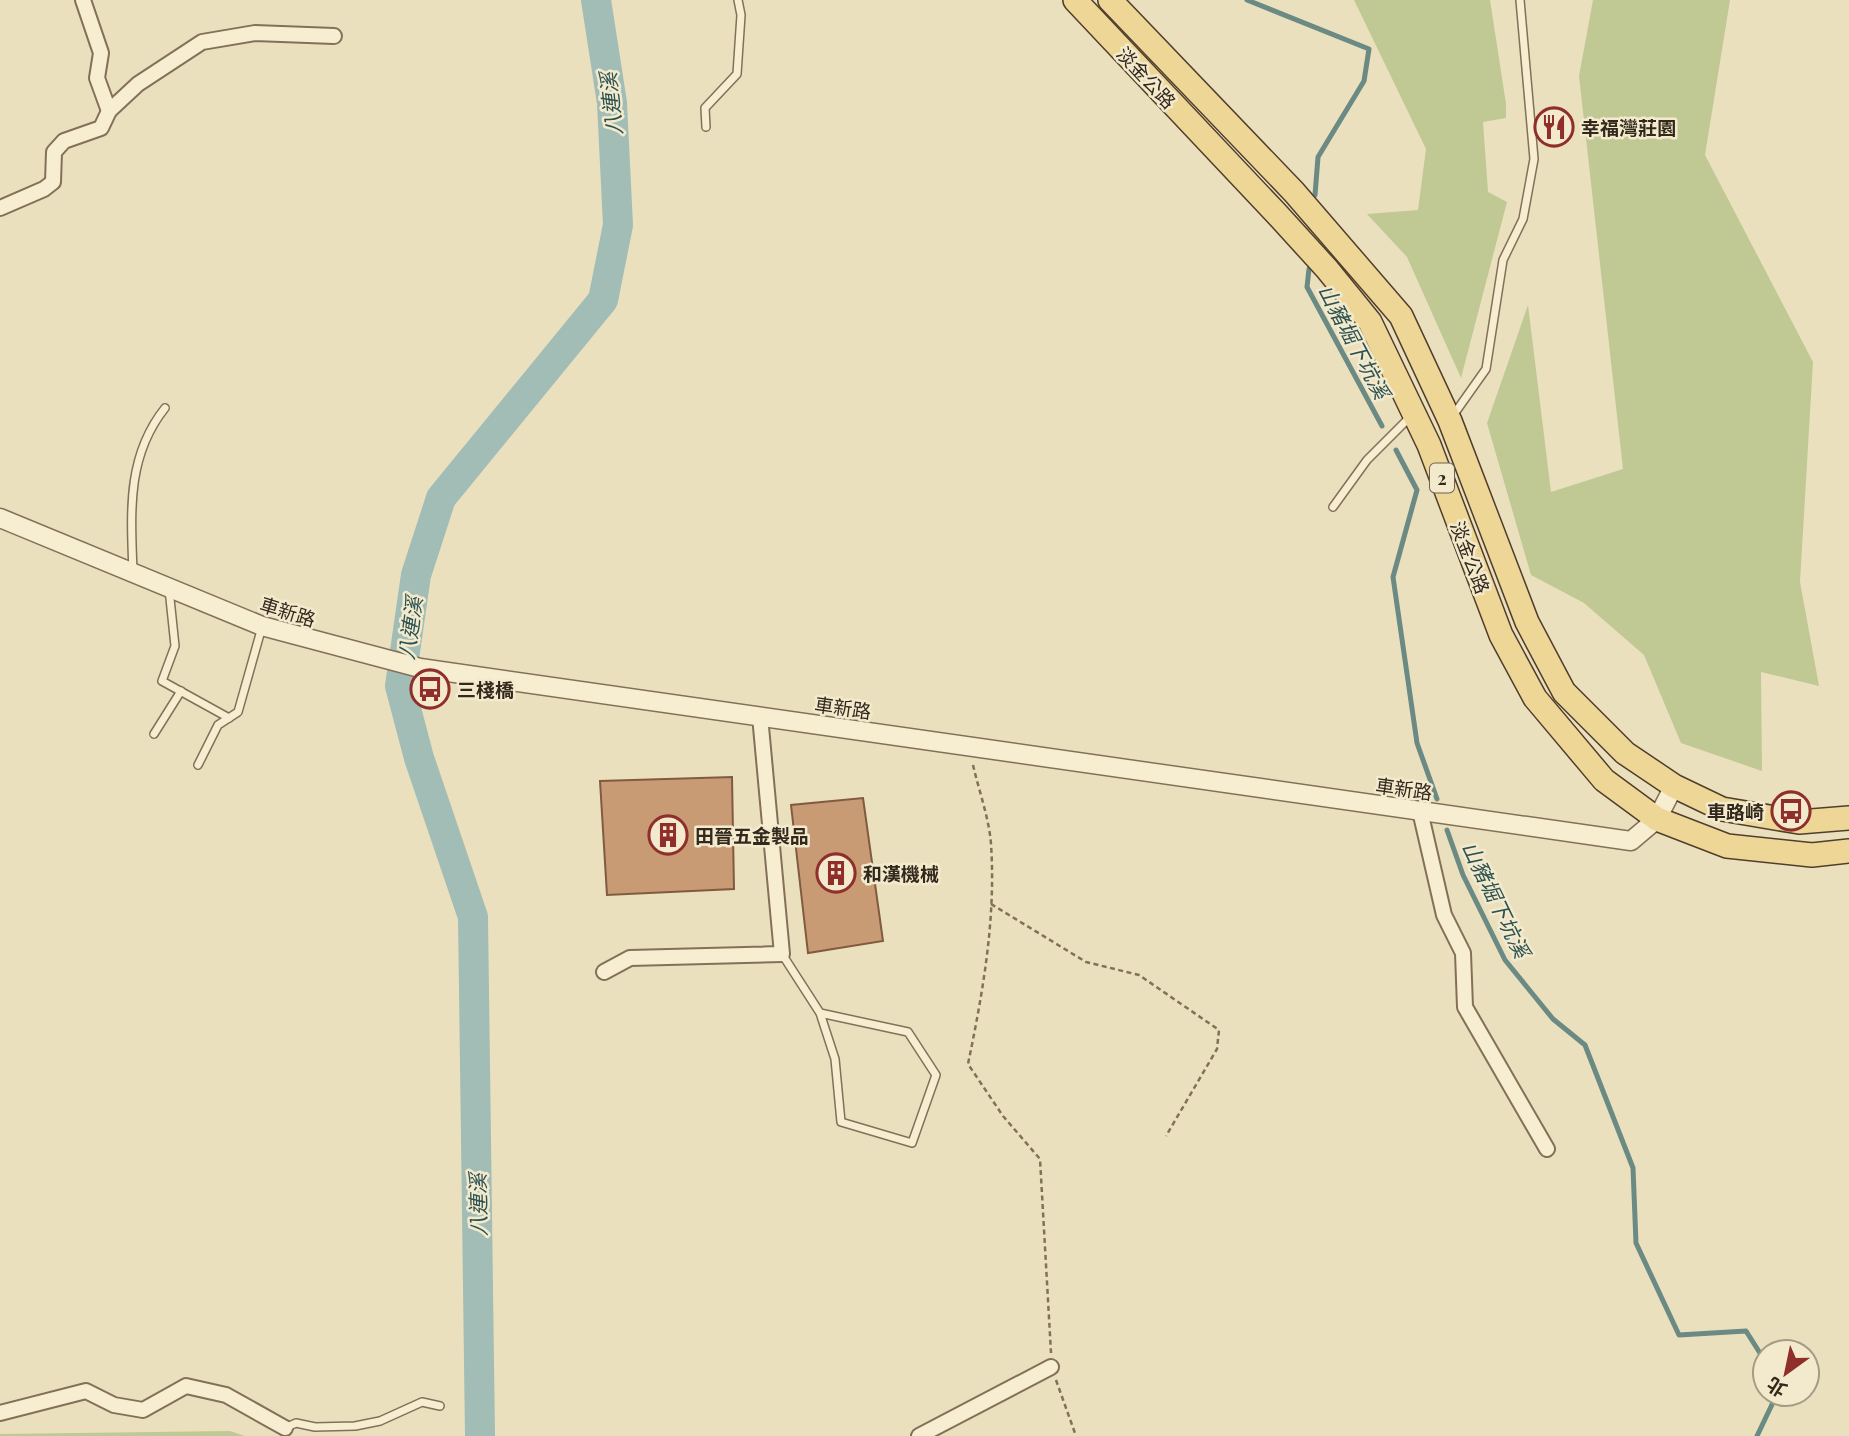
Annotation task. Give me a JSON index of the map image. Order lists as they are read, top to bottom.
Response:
{
  "streets": {
    "main road": ["淡金公路", "2"],
    "street": ["車新路"]
  },
  "crossings": [
    ["淡金公路", "車新路"]
  ],
  "water": ["八連溪", "山豬堀下坑溪"],
  "places": {
    "restaurant": ["幸福灣莊園"],
    "bus stop": ["三棧橋", "車路崎"],
    "building": ["田晉五金製品", "和漢機械"]
  },
  "north": "bottom left"
}
